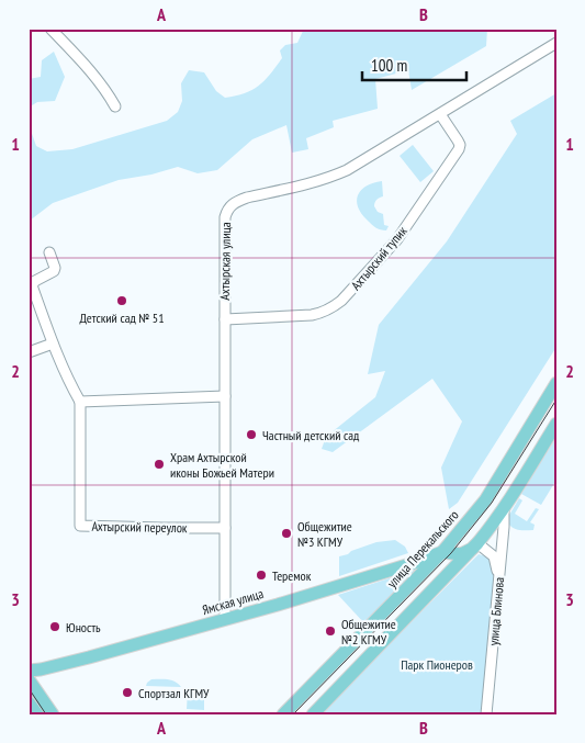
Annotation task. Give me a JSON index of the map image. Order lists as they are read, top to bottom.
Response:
{
  "streets": {
    "main road": ["улица Перекальского", "Ямская улица"],
    "street": [
      "Ахтырский тупик",
      "Ахтырская улица",
      "Ахтырский переулок",
      "улица Блинова"
    ]
  },
  "crossings": [
    ["Ахтырский тупик", "Ахтырская улица"],
    ["Ахтырская улица", "Ахтырский переулок"],
    ["Ахтырская улица", "Ямская улица"],
    ["улица Перекальского", "Ямская улица"]
  ],
  "parks": ["Парк Пионеров"],
  "places": [
    "Детский сад № 51",
    "Частный детский сад",
    "Храм Ахтырской иконы Божьей Матери",
    "Общежитие №3 КГМУ",
    "Теремок",
    "Юность",
    "Общежитие №2 КГМУ",
    "Спортзал КГМУ"
  ],
  "scale_bar": "100 m",
  "grid": {
    "columns": ["A", "B"],
    "rows": ["1", "2", "3"]
  }
}
